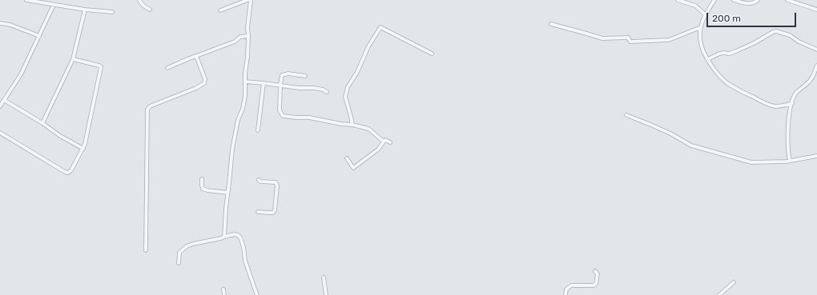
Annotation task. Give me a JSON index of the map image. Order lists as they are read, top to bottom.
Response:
{
  "scale_bar": "200 m"
}
